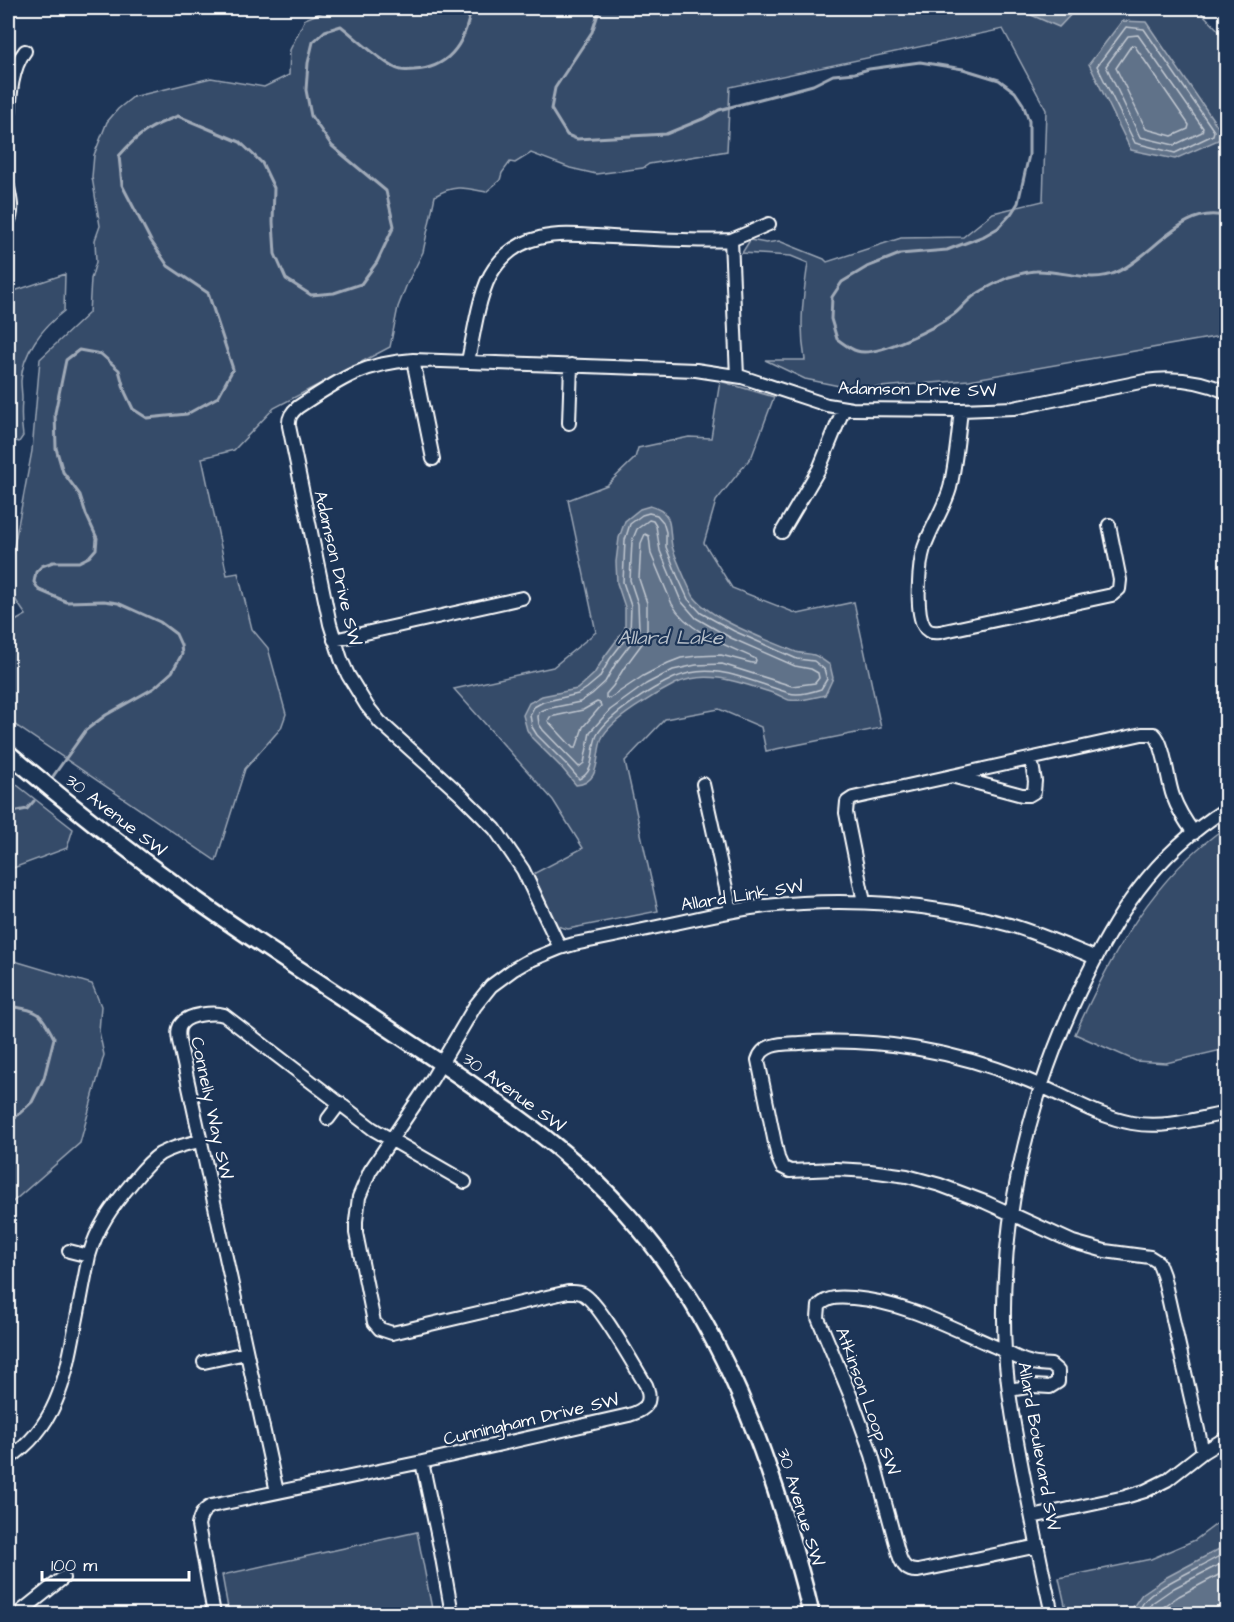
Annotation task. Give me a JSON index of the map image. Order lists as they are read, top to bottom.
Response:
{
  "streets": {
    "main road": ["30 Avenue SW"],
    "street": [
      "Adamson Drive SW",
      "Allard Link SW",
      "Connelly Way SW",
      "Atkinson Loop SW",
      "Cunningham Drive SW",
      "Allard Boulevard SW"
    ]
  },
  "crossings": [
    ["Adamson Drive SW", "Allard Link SW"],
    ["30 Avenue SW", "Allard Link SW"],
    ["30 Avenue SW", "Cunningham Drive SW"],
    ["Allard Link SW", "Cunningham Drive SW"],
    ["Allard Link SW", "Allard Boulevard SW"],
    ["Connelly Way SW", "Cunningham Drive SW"],
    ["Atkinson Loop SW", "Allard Boulevard SW"]
  ],
  "water": ["Allard Lake"],
  "scale_bar": "100 m"
}
